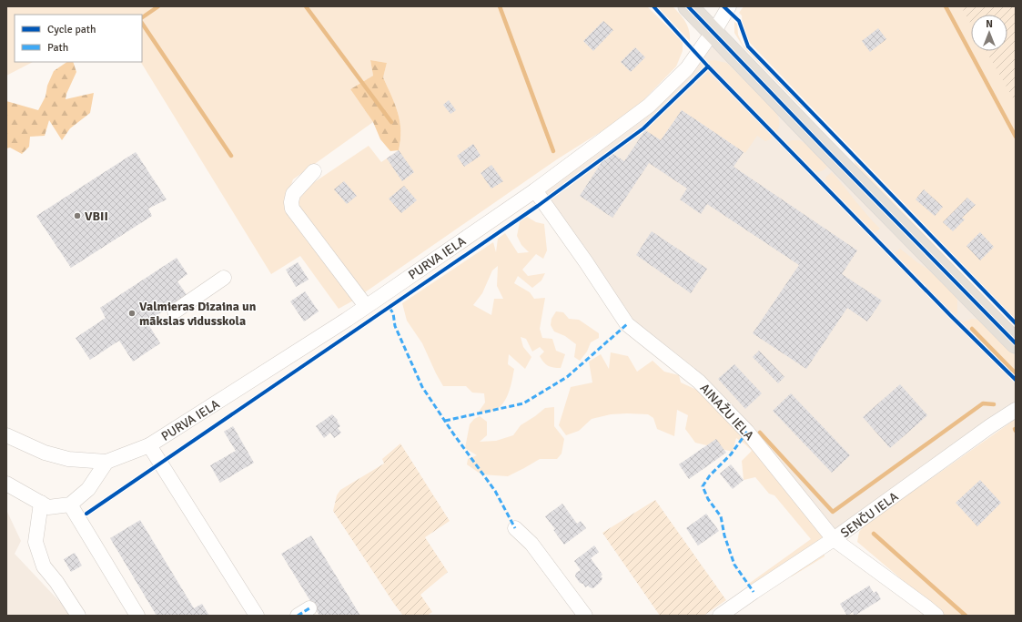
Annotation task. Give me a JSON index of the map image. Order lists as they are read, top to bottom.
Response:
{
  "streets": {
    "street": ["PURVA IELA", "AINAŽU IELA", "SENČU IELA"]
  },
  "crossings": [
    ["PURVA IELA", "AINAŽU IELA"],
    ["AINAŽU IELA", "SENČU IELA"]
  ],
  "places": ["VBII", "Valmieras Dizaina un mākslas vidusskola"],
  "legend": ["Cycle path", "Path"],
  "north": "top"
}
